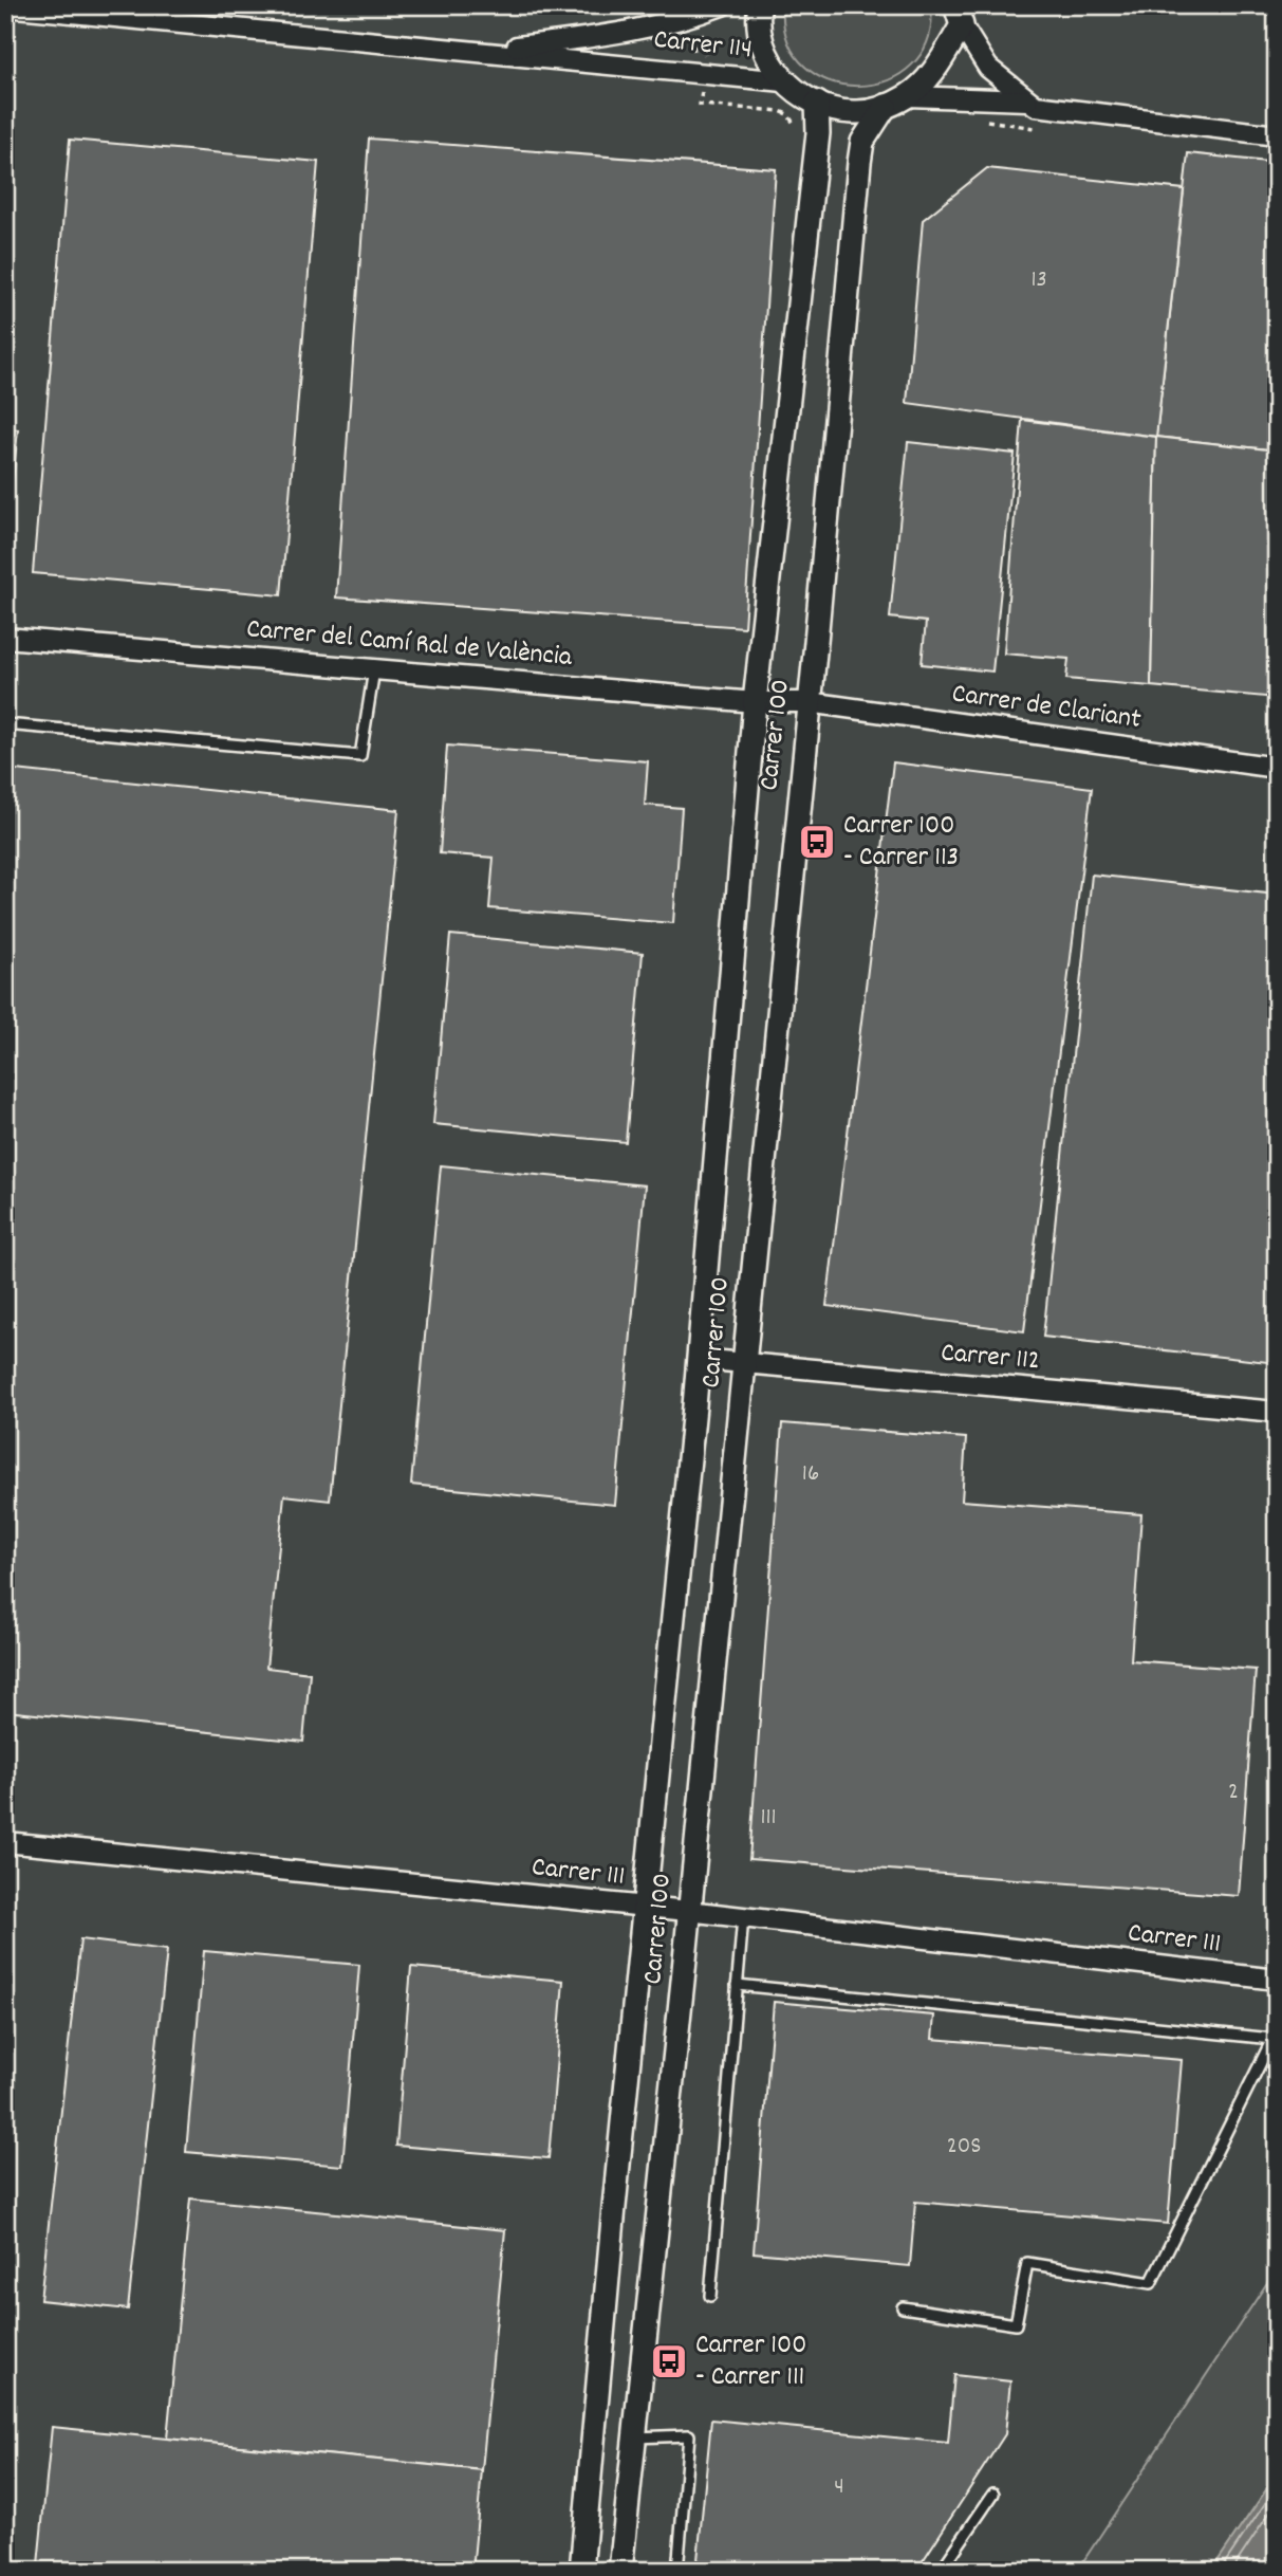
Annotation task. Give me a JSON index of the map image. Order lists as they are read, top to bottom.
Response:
{
  "streets": {
    "street": [
      "Carrer 114",
      "Carrer del Camí Ral de València",
      "Carrer de Clariant",
      "Carrer 100",
      "Carrer 112",
      "Carrer 111"
    ]
  },
  "crossings": [
    ["Carrer del Camí Ral de València", "Carrer de Clariant"],
    ["Carrer del Camí Ral de València", "Carrer 100"],
    ["Carrer de Clariant", "Carrer 100"],
    ["Carrer 100", "Carrer 112"],
    ["Carrer 100", "Carrer 111"]
  ],
  "places": {
    "bus stop": ["Carrer 100 - Carrer 113", "Carrer 100 - Carrer 111"]
  },
  "house_numbers": [
    "13",
    "16",
    "2",
    "111",
    "20S",
    "4"
  ]
}
